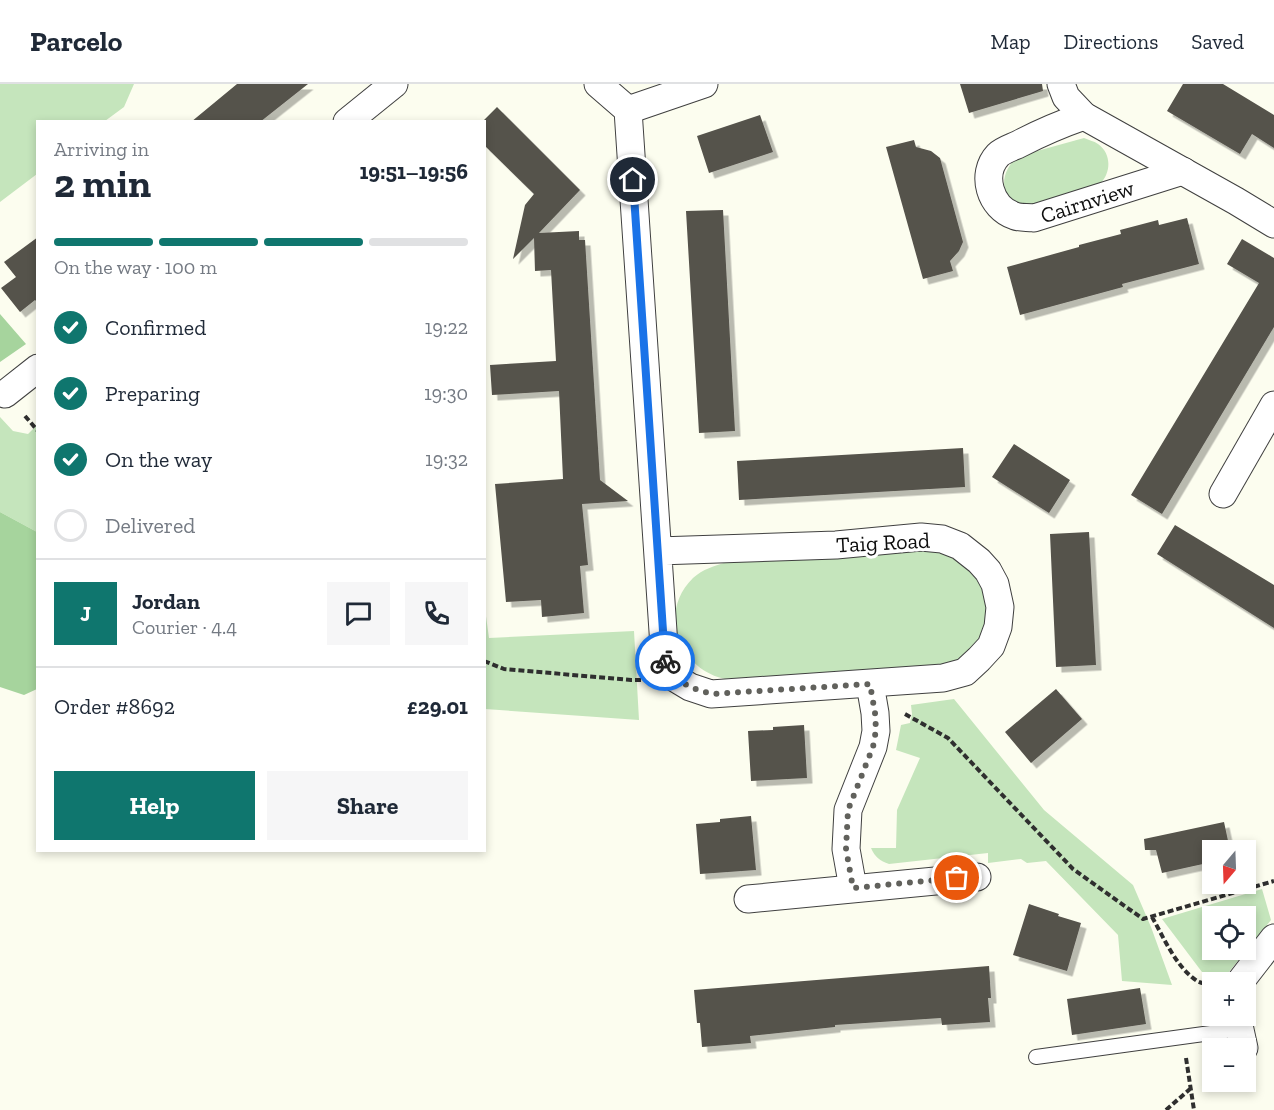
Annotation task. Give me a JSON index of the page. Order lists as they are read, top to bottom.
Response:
{
  "streets": {
    "street": ["Cairnview", "Taig Road"]
  },
  "north": "bottom",
  "page": {
    "header": "Parcelo",
    "nav": ["Map", "Directions", "Saved"],
    "heading": ["2 min", "Arriving in", "19:51–19:56"],
    "panel": [
      "Jordan",
      "Courier · 4.4",
      "Order #8692",
      "£29.01"
    ],
    "bar": "On the way · 100 m",
    "list": [
      ["Confirmed", "19:22"],
      ["Preparing", "19:30"],
      ["On the way", "19:32"],
      "Delivered"
    ],
    "round": "J",
    "buttons": ["Help", "Share"],
    "map_buttons": ["+", "−"]
  }
}
